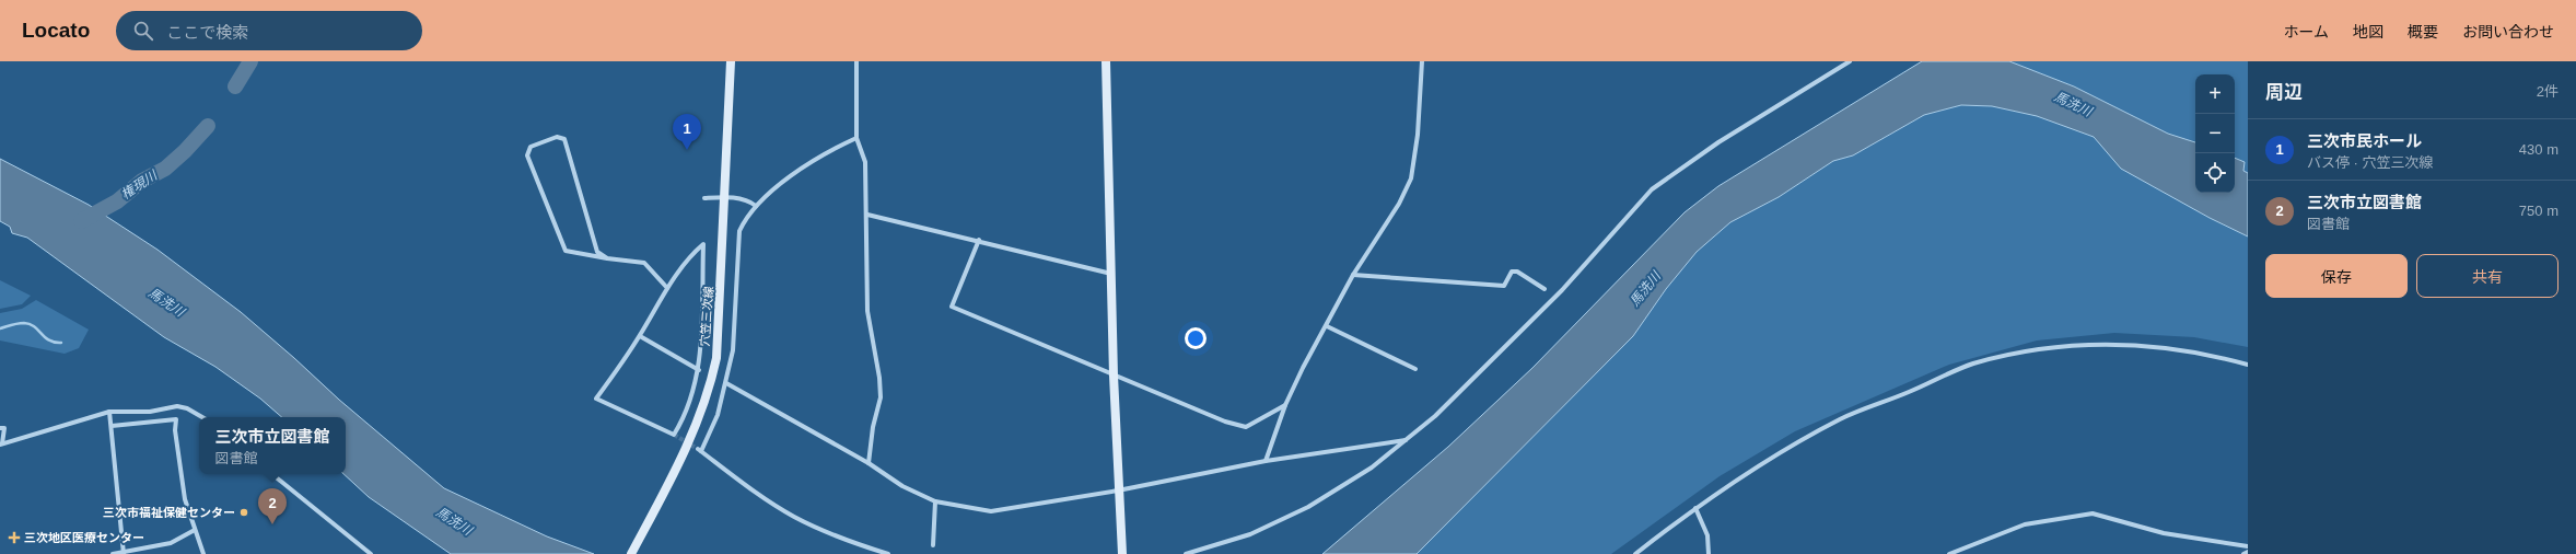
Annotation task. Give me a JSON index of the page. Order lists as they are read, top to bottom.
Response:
{
  "streets": {
    "main road": ["穴笠三次線"]
  },
  "water": ["馬洗川", "権現川"],
  "places": {
    "other": ["三次市福祉保健センター"],
    "health": ["三次地区医療センター"]
  },
  "page": {
    "header": "Locato",
    "search": "ここで検索",
    "nav": [
      "ホーム",
      "地図",
      "概要",
      "お問い合わせ"
    ],
    "heading": ["周辺", "2件"],
    "map_buttons": ["+", "−"],
    "pins": ["1", "2"],
    "list": [
      {
        "mark": "1",
        "name": "三次市民ホール",
        "note": "バス停 · 穴笠三次線",
        "value": "430 m"
      },
      {
        "mark": "2",
        "name": "三次市立図書館",
        "note": "図書館",
        "value": "750 m"
      }
    ],
    "buttons": ["保存", "共有"],
    "popup": ["三次市立図書館", "図書館"]
  }
}
